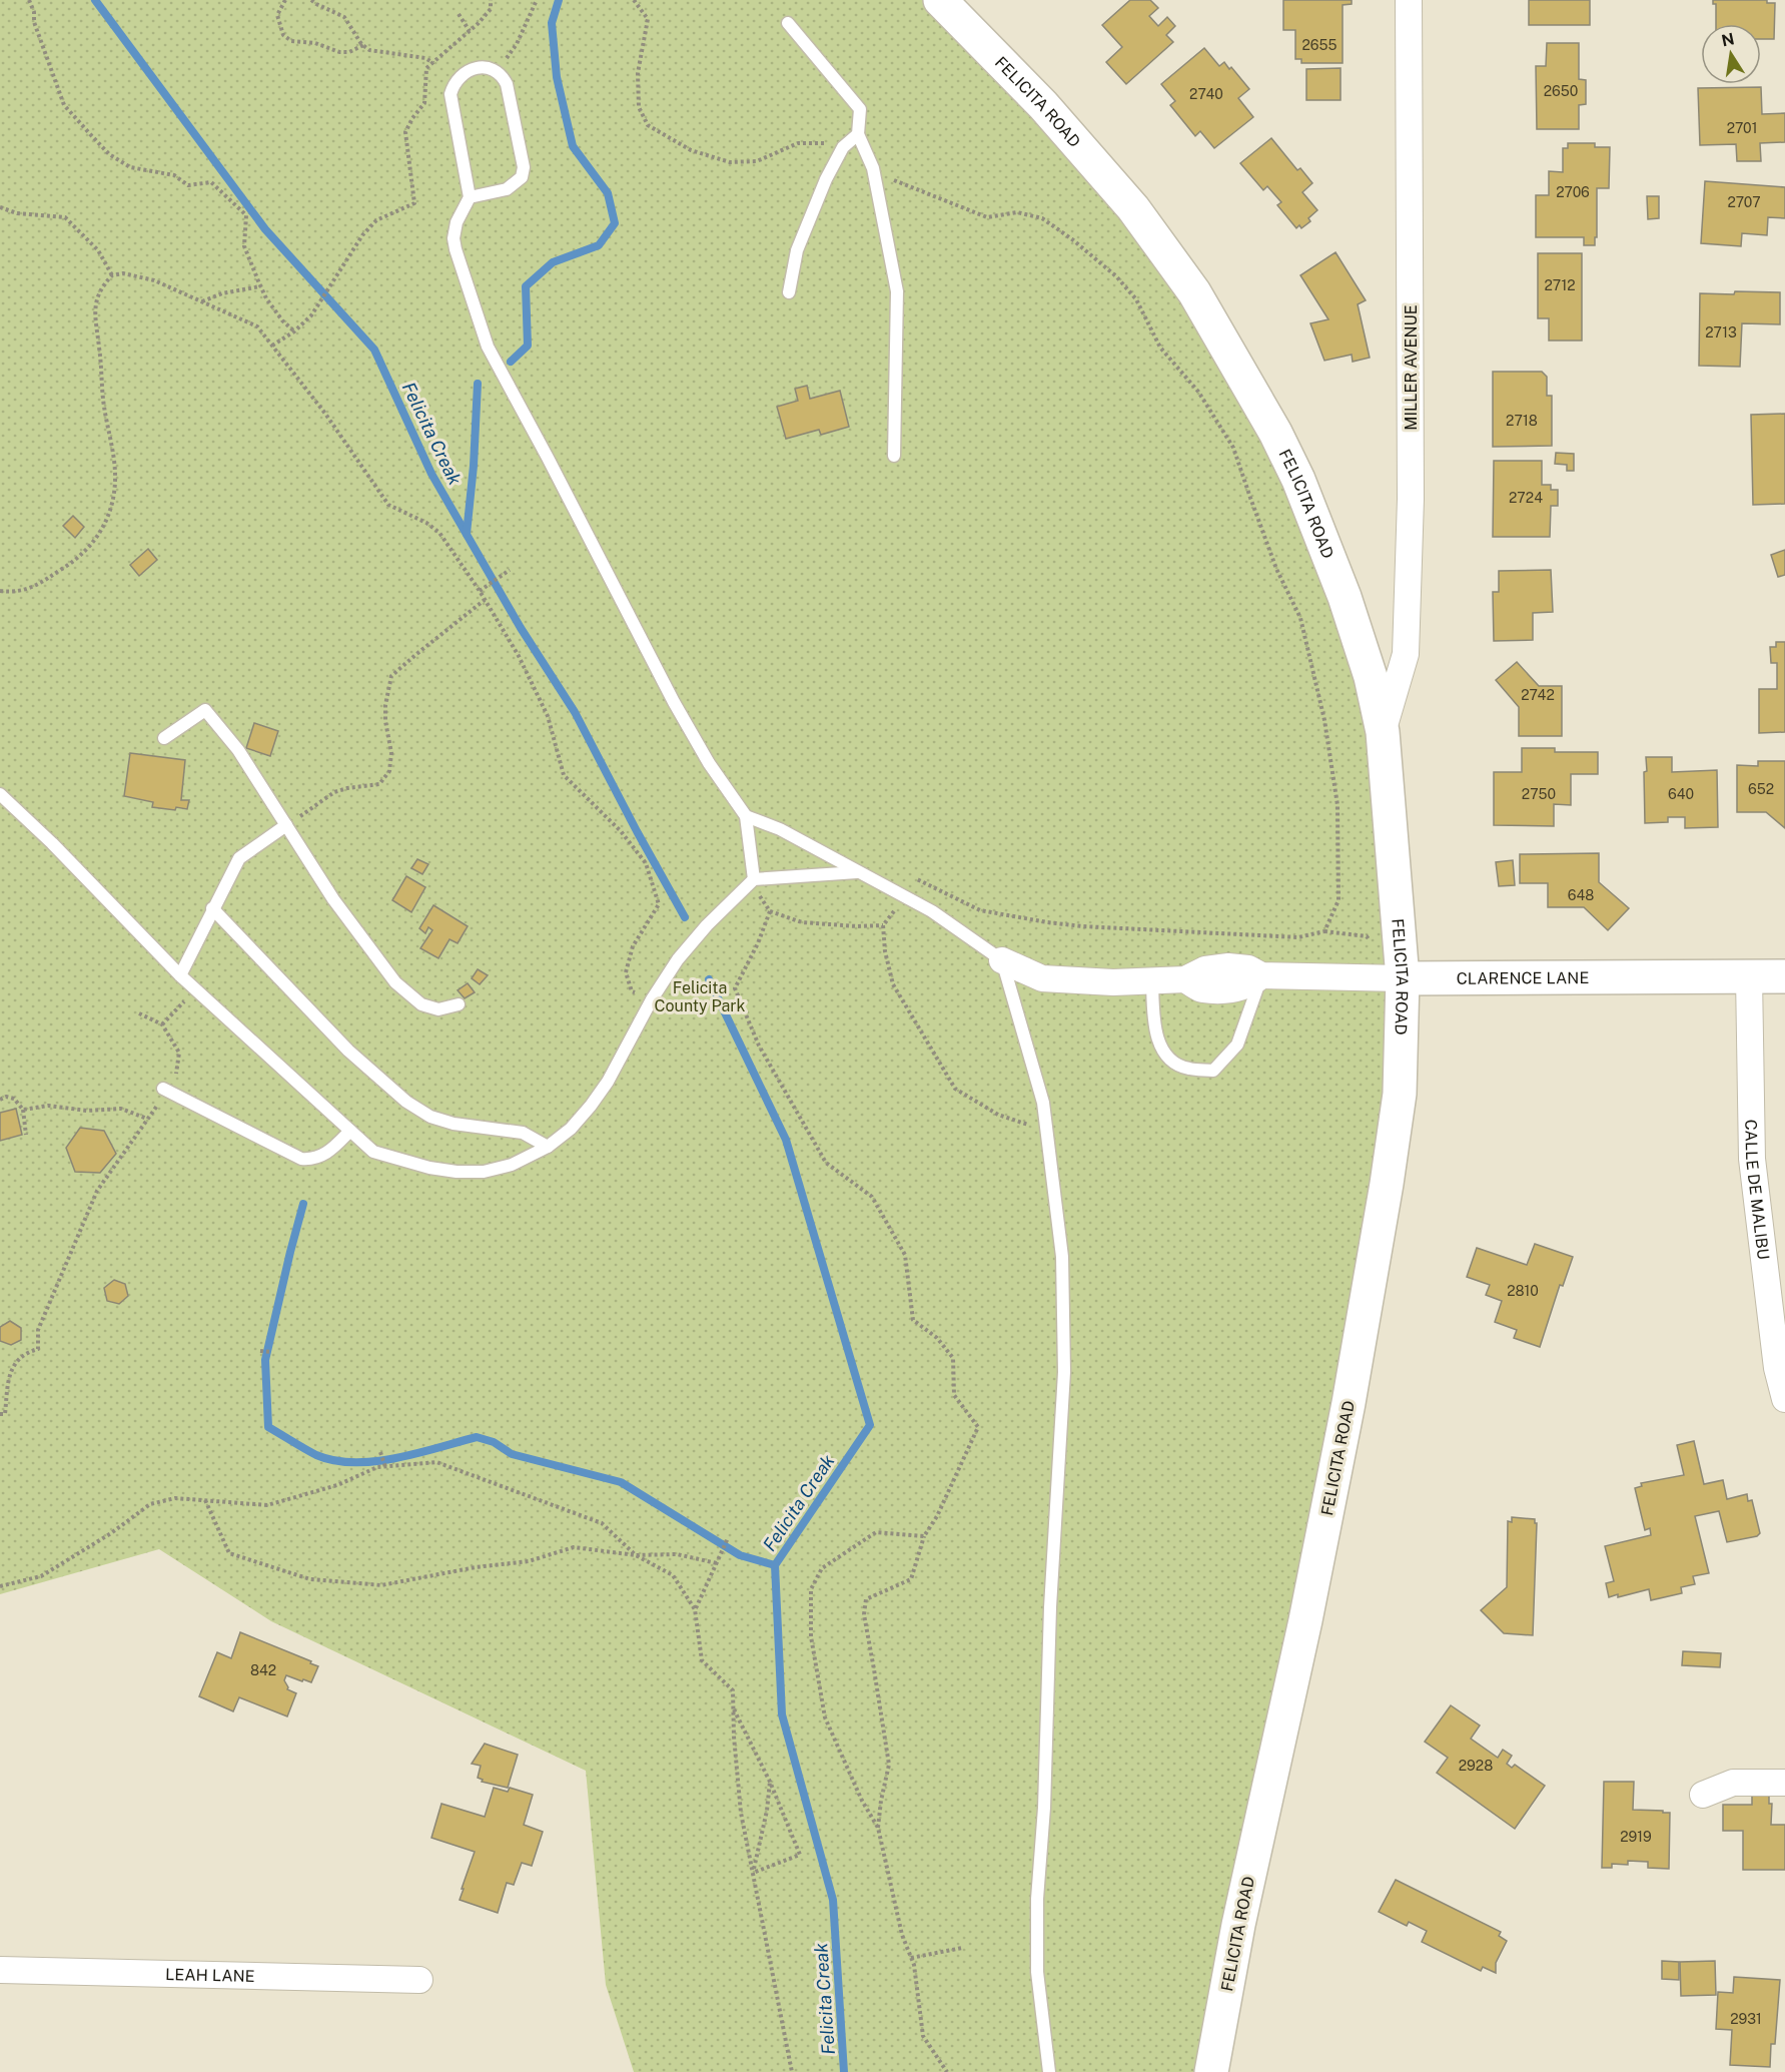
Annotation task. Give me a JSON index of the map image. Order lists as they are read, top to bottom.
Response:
{
  "streets": {
    "main road": ["FELICITA ROAD", "CLARENCE LANE"],
    "street": ["MILLER AVENUE", "CALLE DE MALIBU", "LEAH LANE"]
  },
  "crossings": [
    ["FELICITA ROAD", "MILLER AVENUE"],
    ["FELICITA ROAD", "CLARENCE LANE"],
    ["CLARENCE LANE", "CALLE DE MALIBU"]
  ],
  "water": ["Felicita Creak"],
  "parks": ["Felicita County Park"],
  "house_numbers": [
    "2655",
    "2650",
    "2740",
    "2701",
    "2706",
    "2707",
    "2712",
    "2713",
    "2718",
    "2724",
    "2742",
    "652",
    "2750",
    "640",
    "648",
    "2810",
    "842",
    "2928",
    "2919",
    "2931"
  ],
  "north": "top"
}
